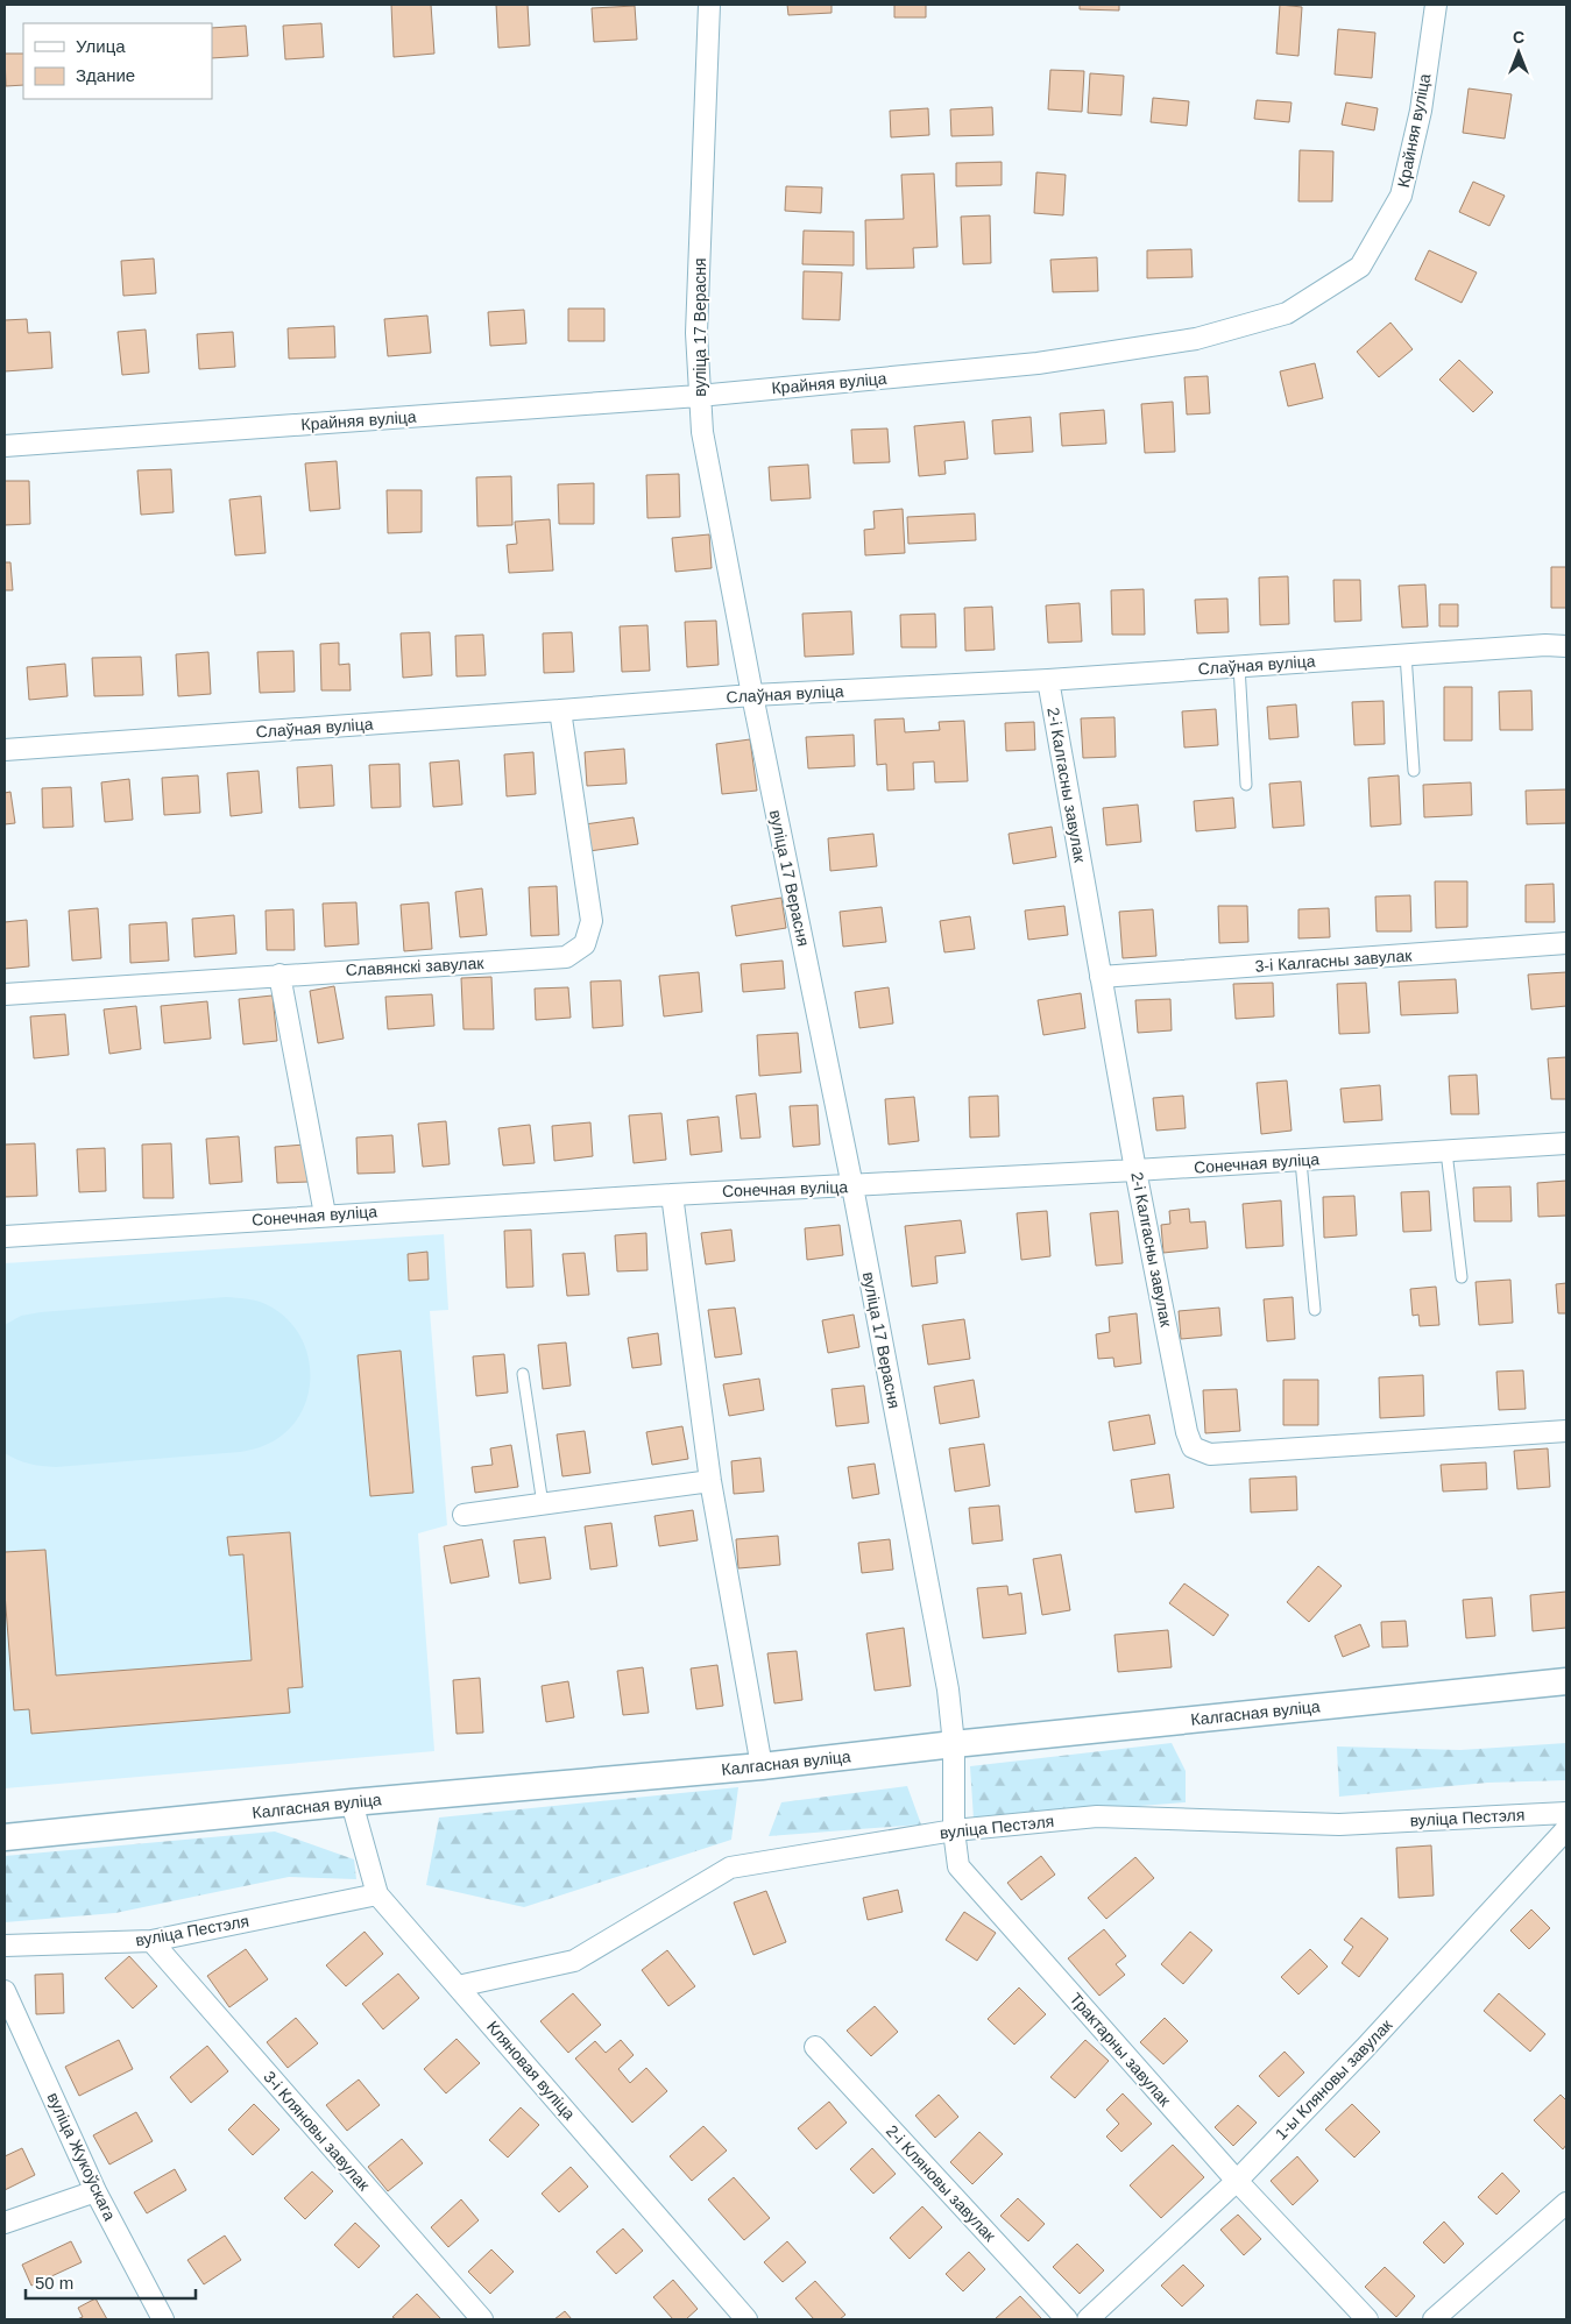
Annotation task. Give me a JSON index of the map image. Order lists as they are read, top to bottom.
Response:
{
  "streets": {
    "street": [
      "Крайняя вуліца",
      "вуліца 17 Верасня",
      "Слаўная вуліца",
      "2-і Калгасны завулак",
      "3-і Калгасны завулак",
      "Славянскі завулак",
      "Сонечная вуліца",
      "Калгасная вуліца",
      "вуліца Пестэля",
      "Трактарны завулак",
      "Кляновая вуліца",
      "1-ы Кляновы завулак",
      "3-і Кляновы завулак",
      "вуліца Жукоўскага",
      "2-і Кляновы завулак"
    ]
  },
  "crossings": [
    ["Крайняя вуліца", "вуліца 17 Верасня"],
    ["вуліца 17 Верасня", "Слаўная вуліца"],
    ["вуліца 17 Верасня", "Сонечная вуліца"],
    ["вуліца 17 Верасня", "Калгасная вуліца"],
    ["вуліца 17 Верасня", "Трактарны завулак"],
    ["Слаўная вуліца", "2-і Калгасны завулак"],
    ["Слаўная вуліца", "Славянскі завулак"],
    ["2-і Калгасны завулак", "3-і Калгасны завулак"],
    ["2-і Калгасны завулак", "Сонечная вуліца"],
    ["Калгасная вуліца", "Трактарны завулак"],
    ["Калгасная вуліца", "Кляновая вуліца"],
    ["вуліца Пестэля", "Трактарны завулак"],
    ["вуліца Пестэля", "Кляновая вуліца"],
    ["вуліца Пестэля", "3-і Кляновы завулак"],
    ["Трактарны завулак", "1-ы Кляновы завулак"]
  ],
  "legend": ["Улица", "Здание"],
  "scale_bar": "50 m",
  "north": "top"
}
